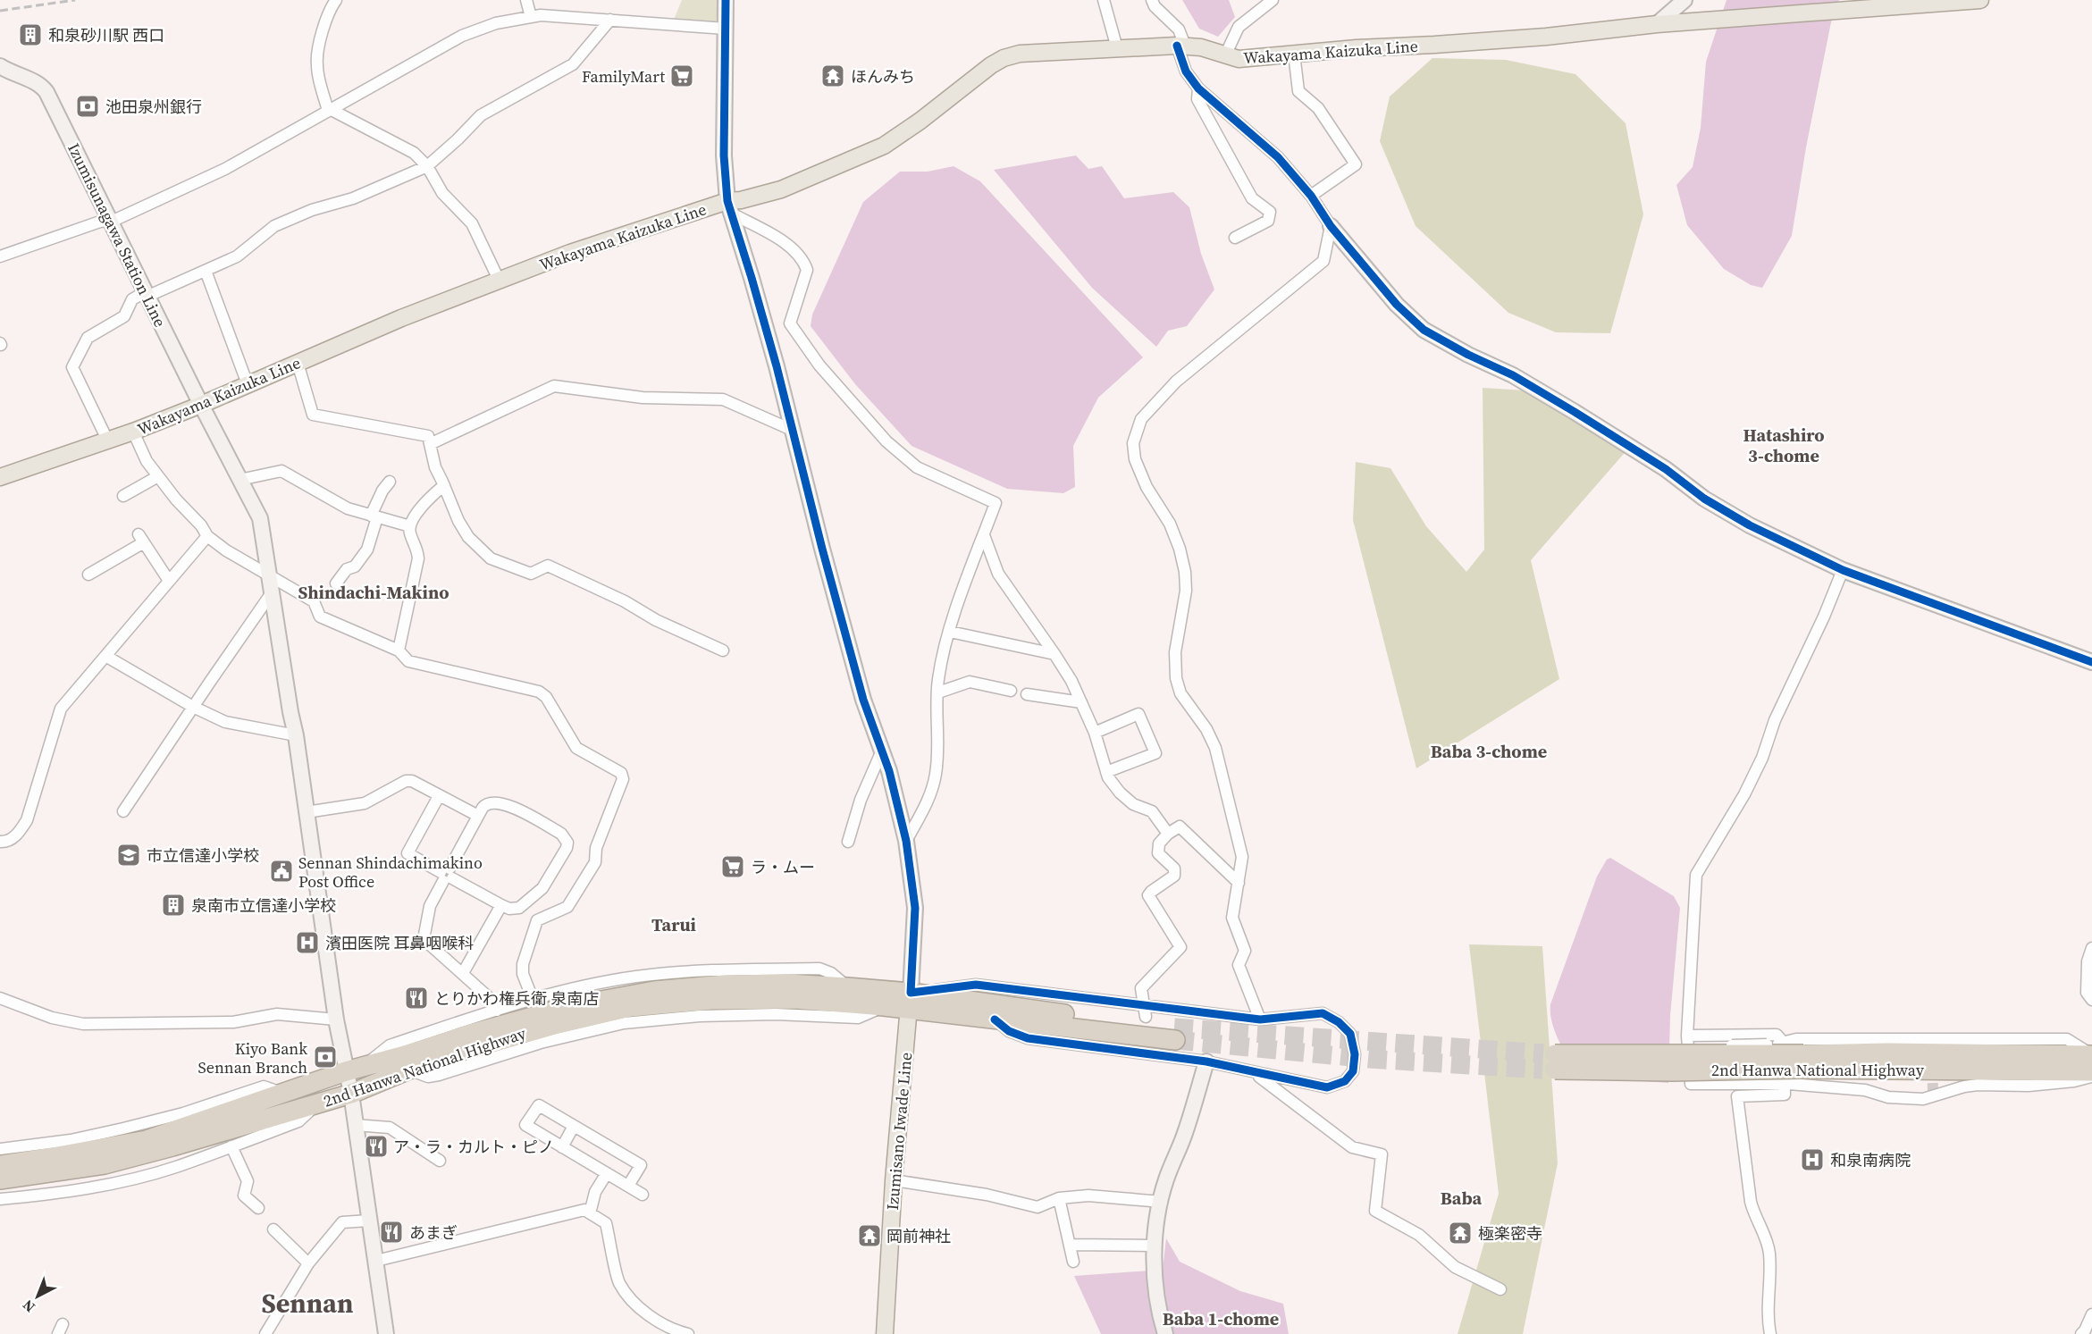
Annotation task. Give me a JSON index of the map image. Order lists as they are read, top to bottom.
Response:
{
  "streets": {
    "highway": ["2nd Hanwa National Highway"],
    "main road": ["Wakayama Kaizuka Line", "Izumisano Iwade Line"],
    "street": ["Izumisunagawa Station Line"]
  },
  "crossings": [
    ["Wakayama Kaizuka Line", "Izumisunagawa Station Line"],
    ["Izumisunagawa Station Line", "2nd Hanwa National Highway"],
    ["2nd Hanwa National Highway", "Izumisano Iwade Line"]
  ],
  "districts": [
    "Hatashiro 3-chome",
    "Shindachi-Makino",
    "Baba 3-chome",
    "Tarui",
    "Baba",
    "Sennan",
    "Baba 1-chome"
  ],
  "places": {
    "building": ["和泉砂川駅 西口", "泉南市立信達小学校"],
    "supermarket": ["FamilyMart", "ラ・ムー"],
    "temple": ["ほんみち", "極楽密寺", "岡前神社"],
    "bank": ["池田泉州銀行", "Kiyo Bank Sennan Branch"],
    "school or university": ["市立信達小学校"],
    "public building": ["Sennan Shindachimakino Post Office"],
    "hospital": ["濱田医院 耳鼻咽喉科", "和泉南病院"],
    "restaurant": ["とりかわ権兵衛 泉南店", "ア・ラ・カルト・ピノ", "あまぎ"]
  },
  "north": "bottom left"
}
